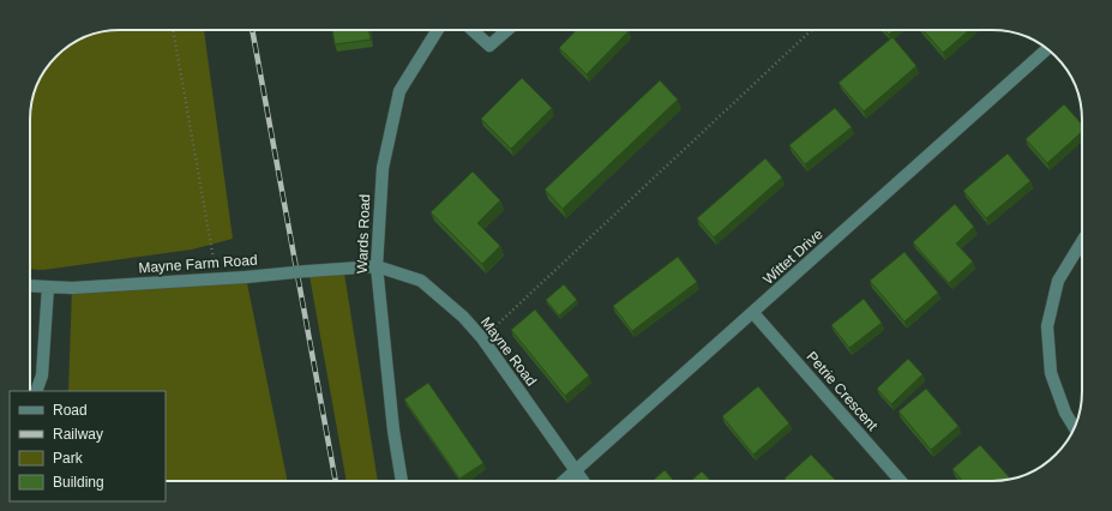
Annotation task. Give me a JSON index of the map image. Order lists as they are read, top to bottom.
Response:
{
  "streets": {
    "street": [
      "Wards Road",
      "Wittet Drive",
      "Mayne Farm Road",
      "Mayne Road",
      "Petrie Crescent"
    ]
  },
  "crossings": [
    ["Wards Road", "Mayne Farm Road"],
    ["Wards Road", "Mayne Road"],
    ["Wittet Drive", "Mayne Road"],
    ["Wittet Drive", "Petrie Crescent"],
    ["Mayne Farm Road", "Mayne Road"]
  ],
  "legend": [
    "Road",
    "Railway",
    "Park",
    "Building"
  ]
}
